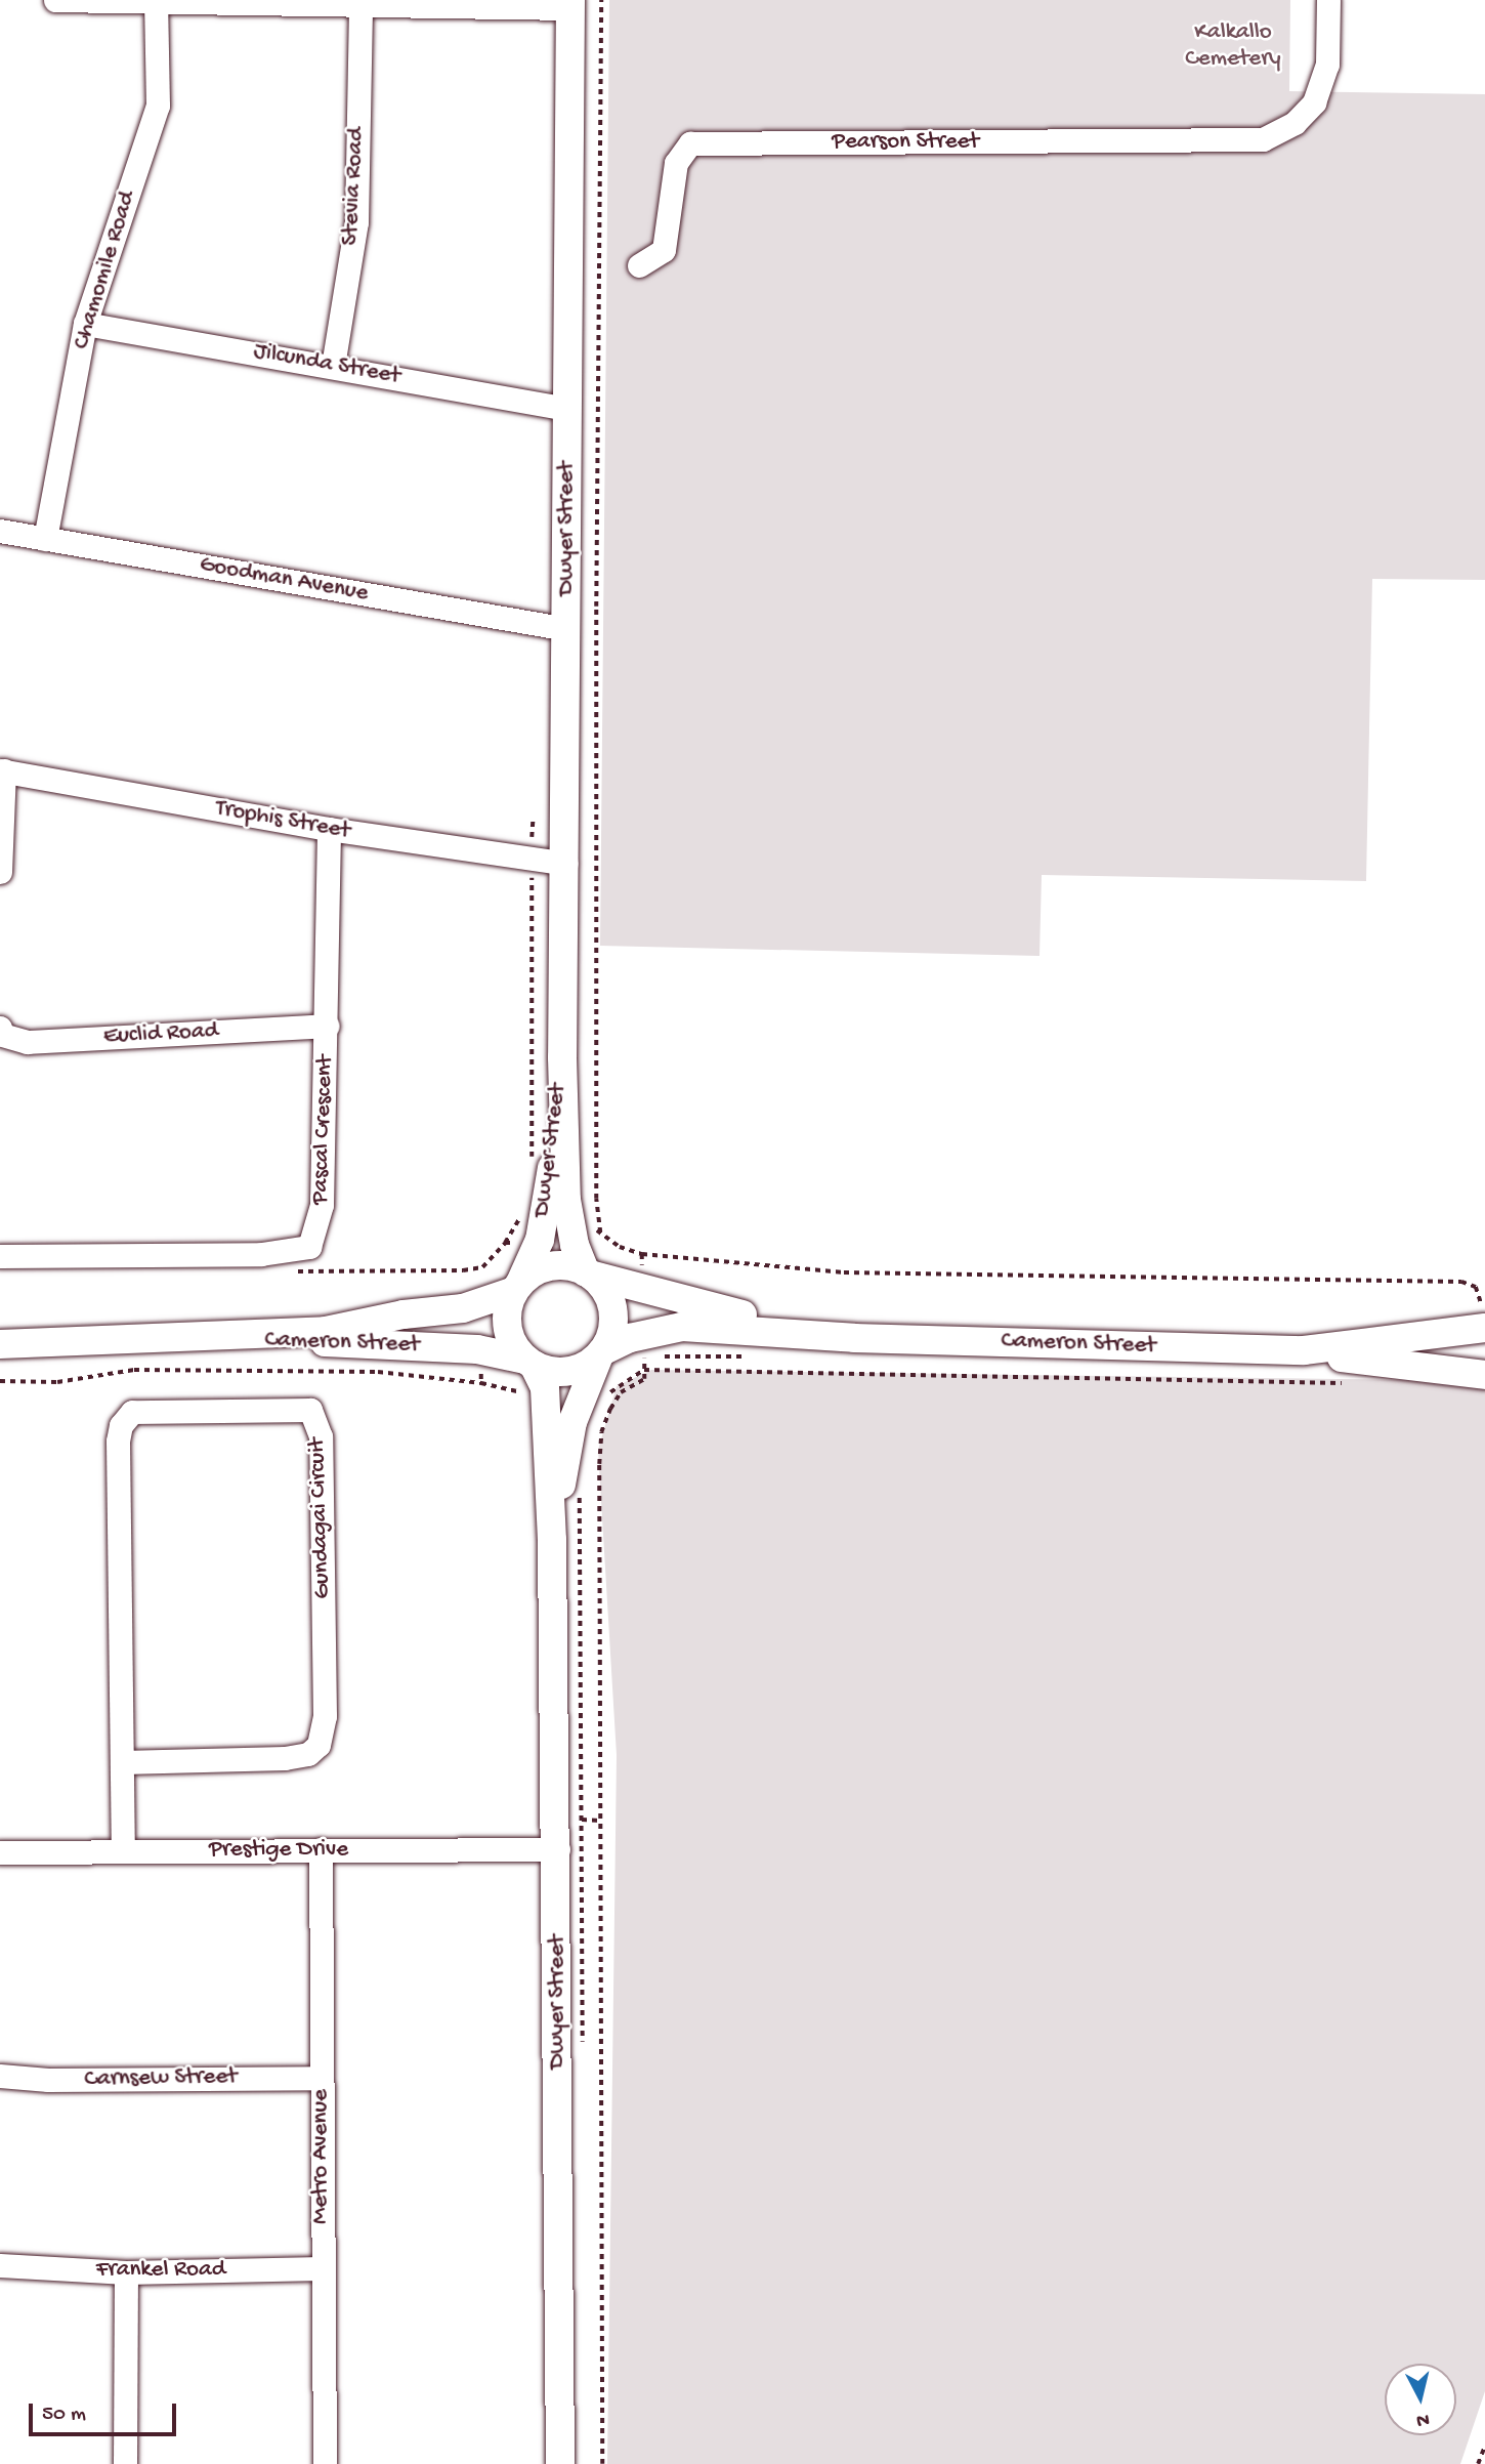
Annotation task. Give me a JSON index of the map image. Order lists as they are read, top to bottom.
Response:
{
  "streets": {
    "street": [
      "Pearson Street",
      "Stevia Road",
      "Chamomile Road",
      "Jilcunda Street",
      "Dwyer Street",
      "Goodman Avenue",
      "Trophis Street",
      "Euclid Road",
      "Pascal Crescent",
      "Cameron Street",
      "Gundagai Circuit",
      "Prestige Drive",
      "Carnsew Street",
      "Metro Avenue",
      "Frankel Road"
    ]
  },
  "crossings": [
    ["Stevia Road", "Jilcunda Street"],
    ["Chamomile Road", "Jilcunda Street"],
    ["Chamomile Road", "Goodman Avenue"],
    ["Jilcunda Street", "Dwyer Street"],
    ["Dwyer Street", "Goodman Avenue"],
    ["Dwyer Street", "Trophis Street"],
    ["Dwyer Street", "Cameron Street"],
    ["Dwyer Street", "Prestige Drive"],
    ["Trophis Street", "Pascal Crescent"],
    ["Euclid Road", "Pascal Crescent"],
    ["Gundagai Circuit", "Prestige Drive"],
    ["Prestige Drive", "Metro Avenue"],
    ["Carnsew Street", "Metro Avenue"],
    ["Metro Avenue", "Frankel Road"]
  ],
  "parks": ["Kalkallo Cemetery"],
  "scale_bar": "50 m",
  "north": "bottom"
}
